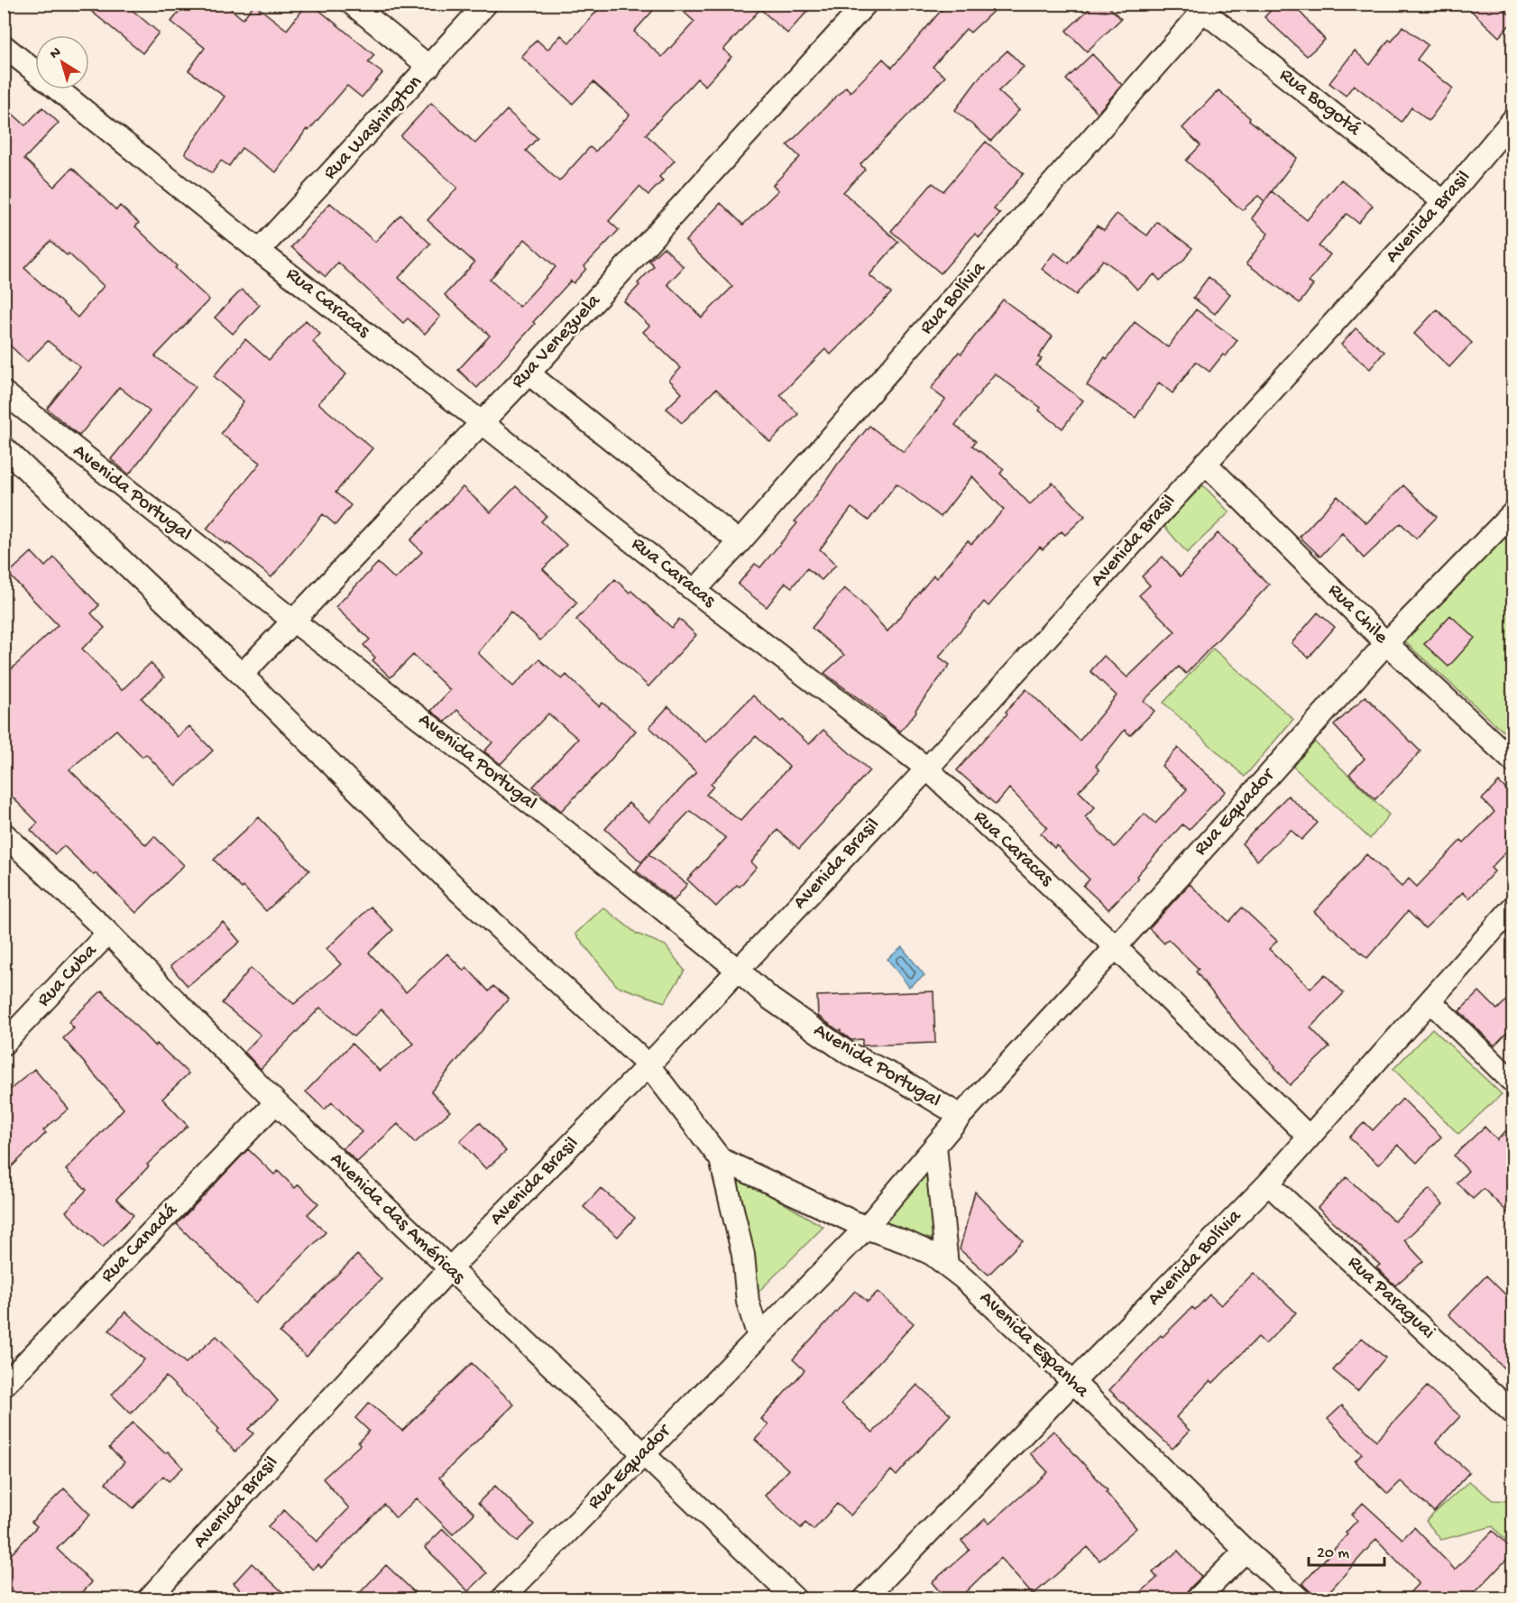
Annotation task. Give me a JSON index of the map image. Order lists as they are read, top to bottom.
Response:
{
  "streets": {
    "street": [
      "Rua Bogotá",
      "Rua Washington",
      "Avenida Brasil",
      "Rua Bolívia",
      "Rua Caracas",
      "Rua Venezuela",
      "Avenida Portugal",
      "Rua Chile",
      "Rua Equador",
      "Rua Cuba",
      "Avenida das Américas",
      "Rua Canadá",
      "Avenida Bolívia",
      "Rua Paraguai",
      "Avenida Espanha"
    ]
  },
  "crossings": [
    ["Rua Bogotá", "Avenida Brasil"],
    ["Rua Bogotá", "Rua Bolívia"],
    ["Rua Washington", "Rua Caracas"],
    ["Avenida Brasil", "Rua Caracas"],
    ["Avenida Brasil", "Avenida Portugal"],
    ["Avenida Brasil", "Rua Chile"],
    ["Avenida Brasil", "Avenida das Américas"],
    ["Rua Bolívia", "Rua Caracas"],
    ["Rua Caracas", "Rua Venezuela"],
    ["Rua Caracas", "Rua Equador"],
    ["Rua Caracas", "Avenida Bolívia"],
    ["Rua Venezuela", "Avenida Portugal"],
    ["Avenida Portugal", "Rua Equador"],
    ["Rua Chile", "Rua Equador"],
    ["Rua Equador", "Avenida das Américas"],
    ["Rua Equador", "Avenida Espanha"],
    ["Rua Cuba", "Avenida das Américas"],
    ["Avenida das Américas", "Rua Canadá"],
    ["Avenida Bolívia", "Rua Paraguai"],
    ["Avenida Bolívia", "Avenida Espanha"]
  ],
  "scale_bar": "20 m",
  "north": "top left"
}
